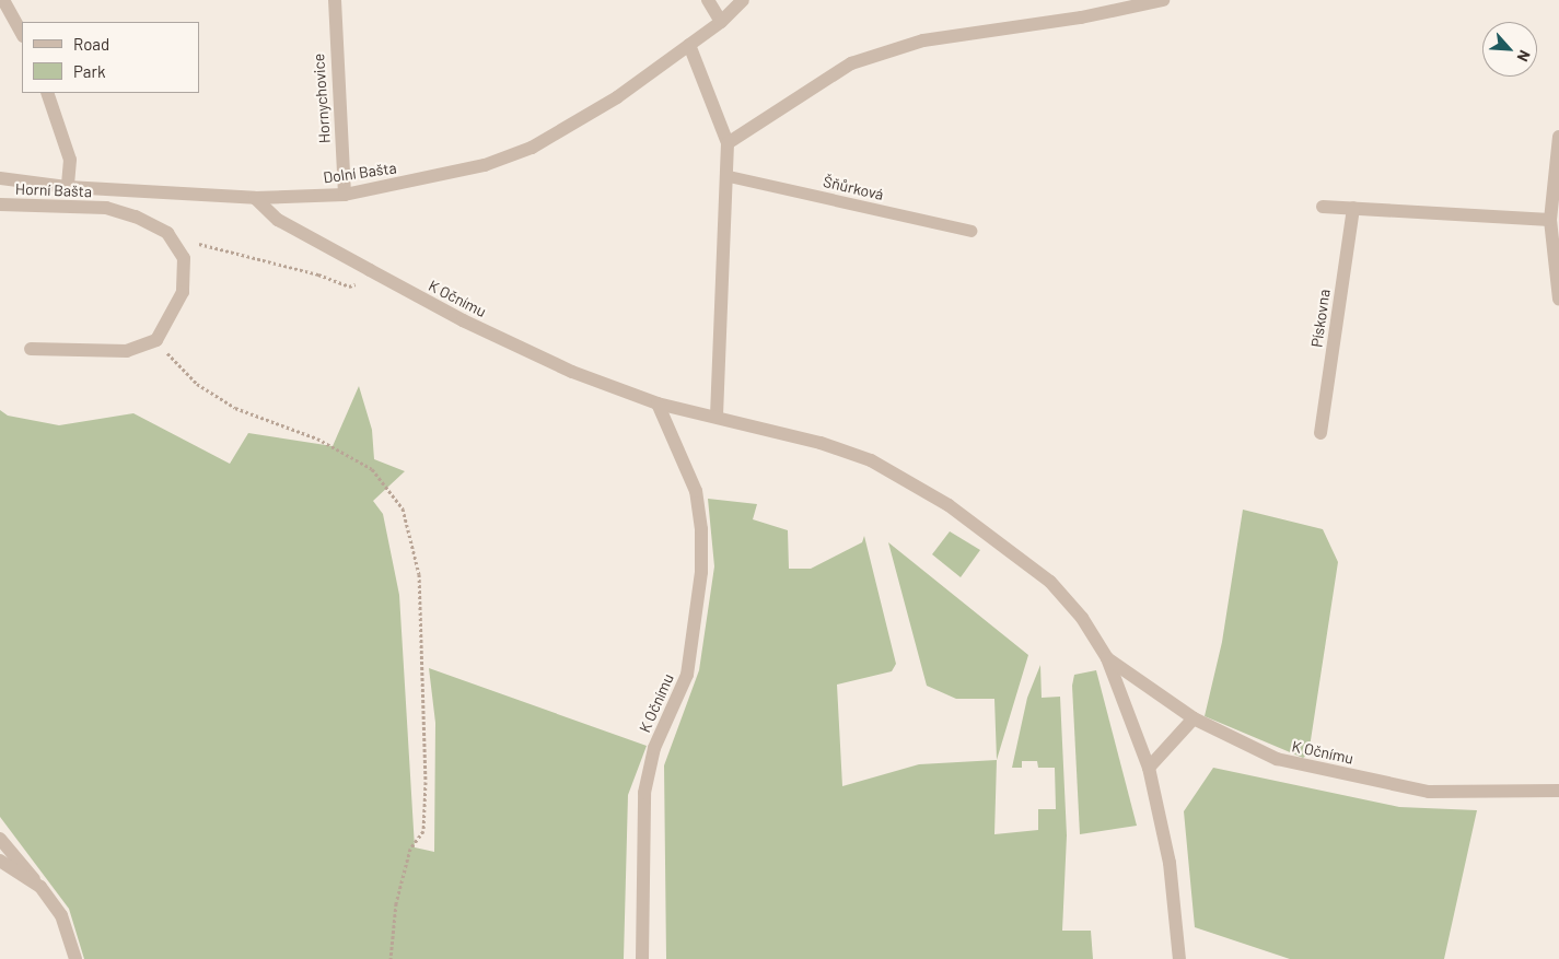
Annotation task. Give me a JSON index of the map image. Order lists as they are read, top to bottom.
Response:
{
  "streets": {
    "street": [
      "Hornychovice",
      "Dolní Bašta",
      "Horní Bašta",
      "K Očnímu",
      "Pískovna"
    ],
    "lane": ["Šňůrková"]
  },
  "crossings": [
    ["Hornychovice", "Dolní Bašta"],
    ["Dolní Bašta", "K Očnímu"]
  ],
  "legend": ["Road", "Park"],
  "north": "bottom right"
}
